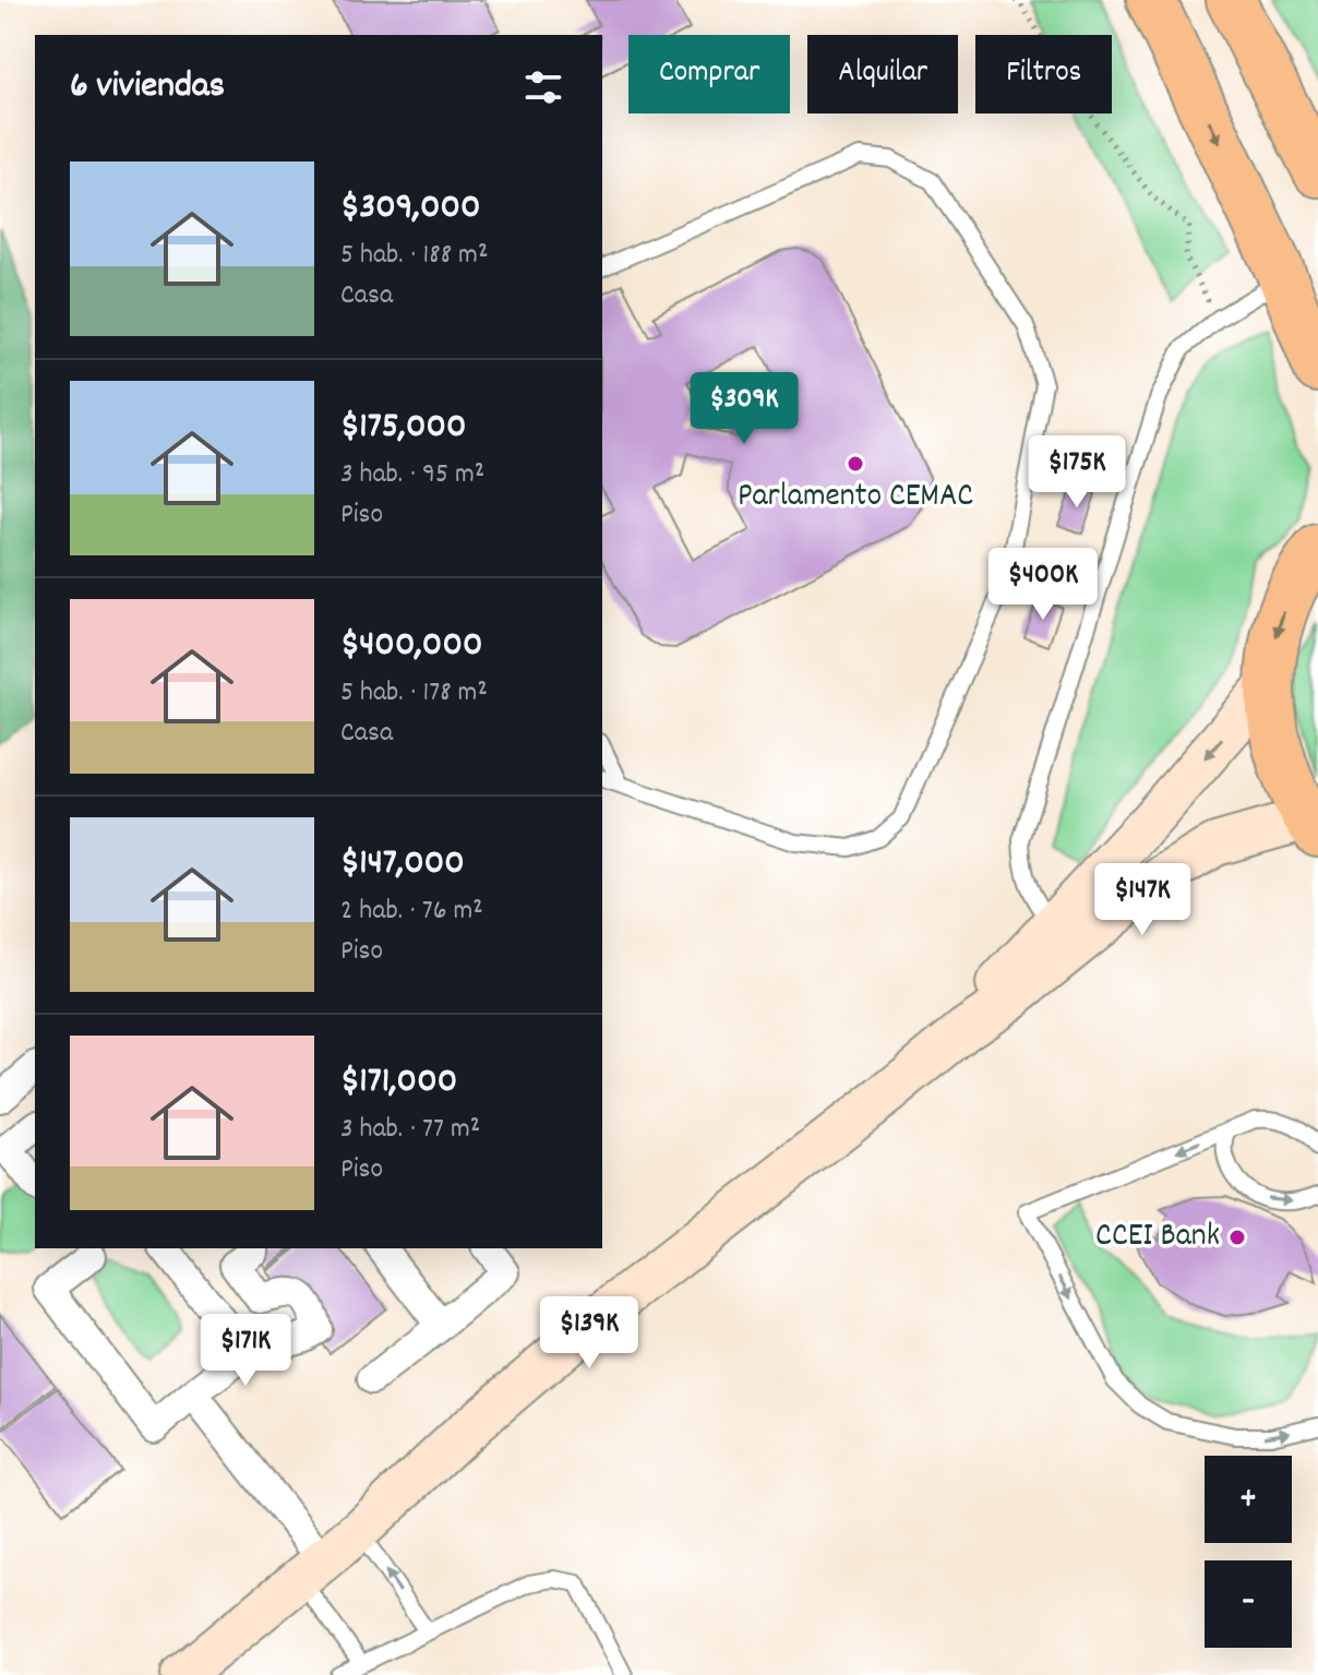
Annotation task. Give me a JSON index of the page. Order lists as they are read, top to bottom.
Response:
{
  "places": ["Parlamento CEMAC", "CCEI Bank"],
  "page": {
    "chip": ["Comprar", "Alquilar", "Filtros"],
    "heading": "6 viviendas",
    "list": [
      {
        "name": "$309,000",
        "note": "5 hab. · 188 m² · Casa"
      },
      {
        "name": "$175,000",
        "note": "3 hab. · 95 m² · Piso"
      },
      {
        "name": "$400,000",
        "note": "5 hab. · 178 m² · Casa"
      },
      {
        "name": "$147,000",
        "note": "2 hab. · 76 m² · Piso"
      },
      {
        "name": "$171,000",
        "note": "3 hab. · 77 m² · Piso"
      }
    ],
    "price": [
      "$309K",
      "$175K",
      "$400K",
      "$147K",
      "$139K",
      "$171K"
    ],
    "map_buttons": ["+", "−"]
  }
}
